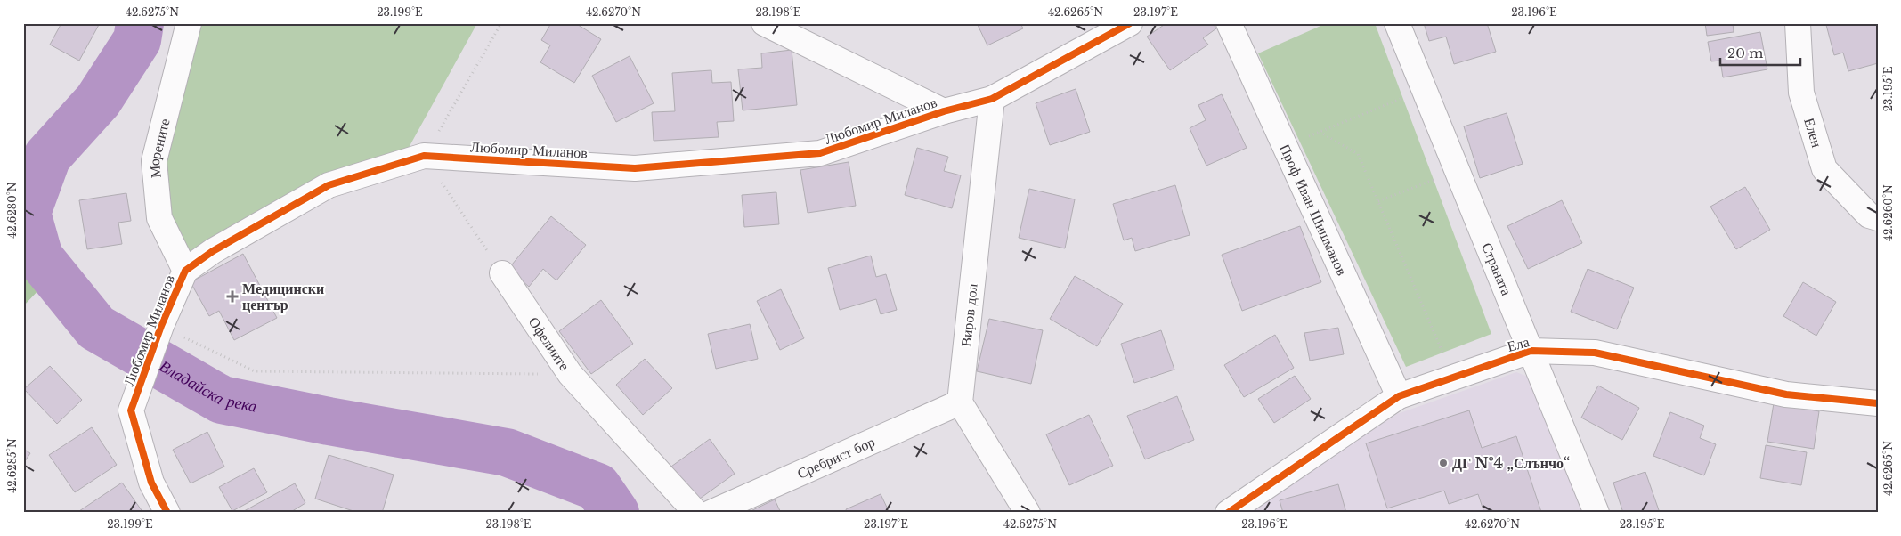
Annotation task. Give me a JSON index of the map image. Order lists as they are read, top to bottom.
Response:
{
  "streets": {
    "street": [
      "Любомир Миланов",
      "Елен",
      "Морените",
      "Проф Иван Шишманов",
      "Страната",
      "Виров дол",
      "Офелиите",
      "Ела",
      "Сребрист бор"
    ]
  },
  "crossings": [
    ["Любомир Миланов", "Морените"],
    ["Любомир Миланов", "Виров дол"],
    ["Проф Иван Шишманов", "Ела"],
    ["Страната", "Ела"],
    ["Виров дол", "Сребрист бор"]
  ],
  "water": ["Владайска река"],
  "places": {
    "health": ["Медицински център"],
    "other": ["ДГ №4 „Слънчо“"]
  },
  "scale_bar": "20 m",
  "coordinates": [
    "42.6275°N",
    "23.199°E",
    "42.6270°N",
    "23.198°E",
    "42.6265°N",
    "23.197°E",
    "23.196°E",
    "23.195°E",
    "42.6280°N",
    "42.6260°N",
    "42.6285°N"
  ]
}
